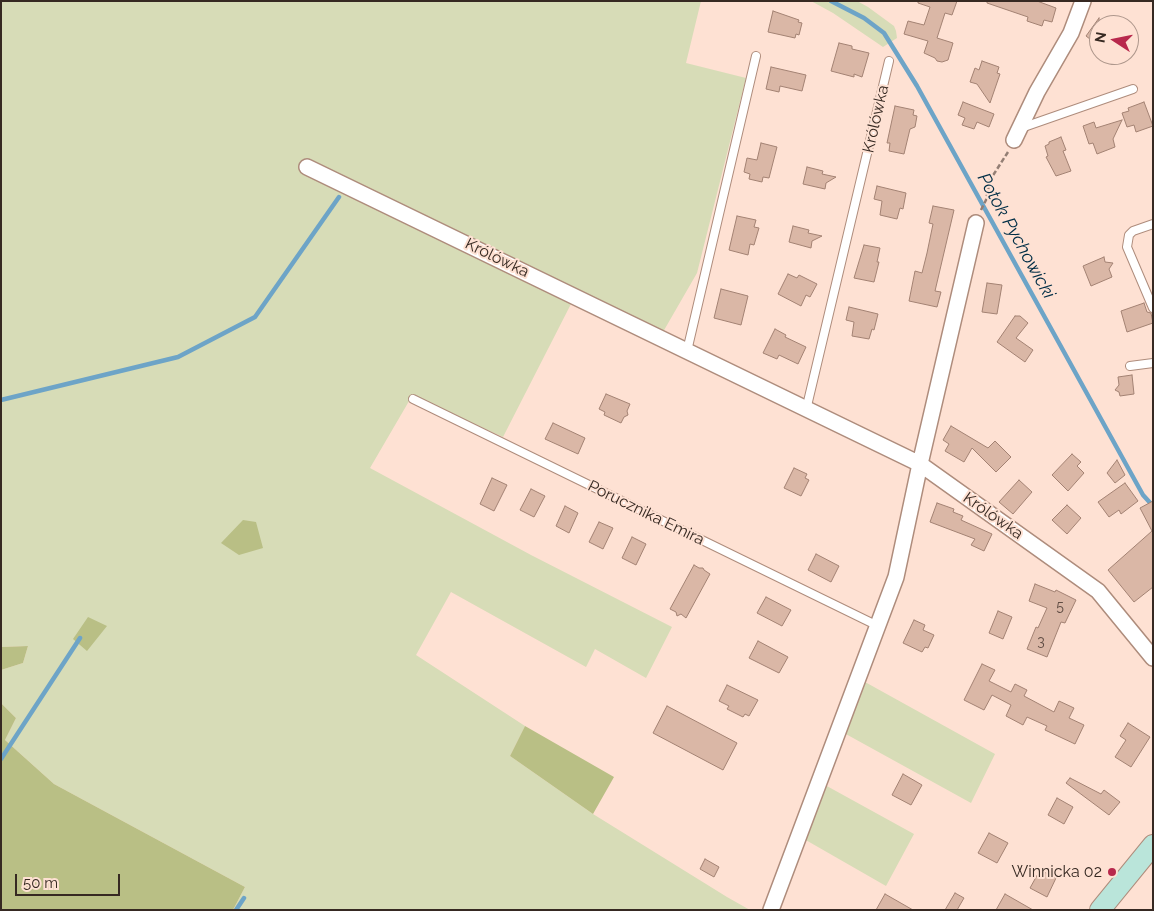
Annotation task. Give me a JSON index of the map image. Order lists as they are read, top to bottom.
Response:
{
  "streets": {
    "street": ["Królówka"],
    "lane": ["Porucznika Emira"]
  },
  "water": ["Potok Pychowicki"],
  "places": ["Winnicka 02"],
  "house_numbers": ["5", "3"],
  "scale_bar": "50 m",
  "north": "left"
}
